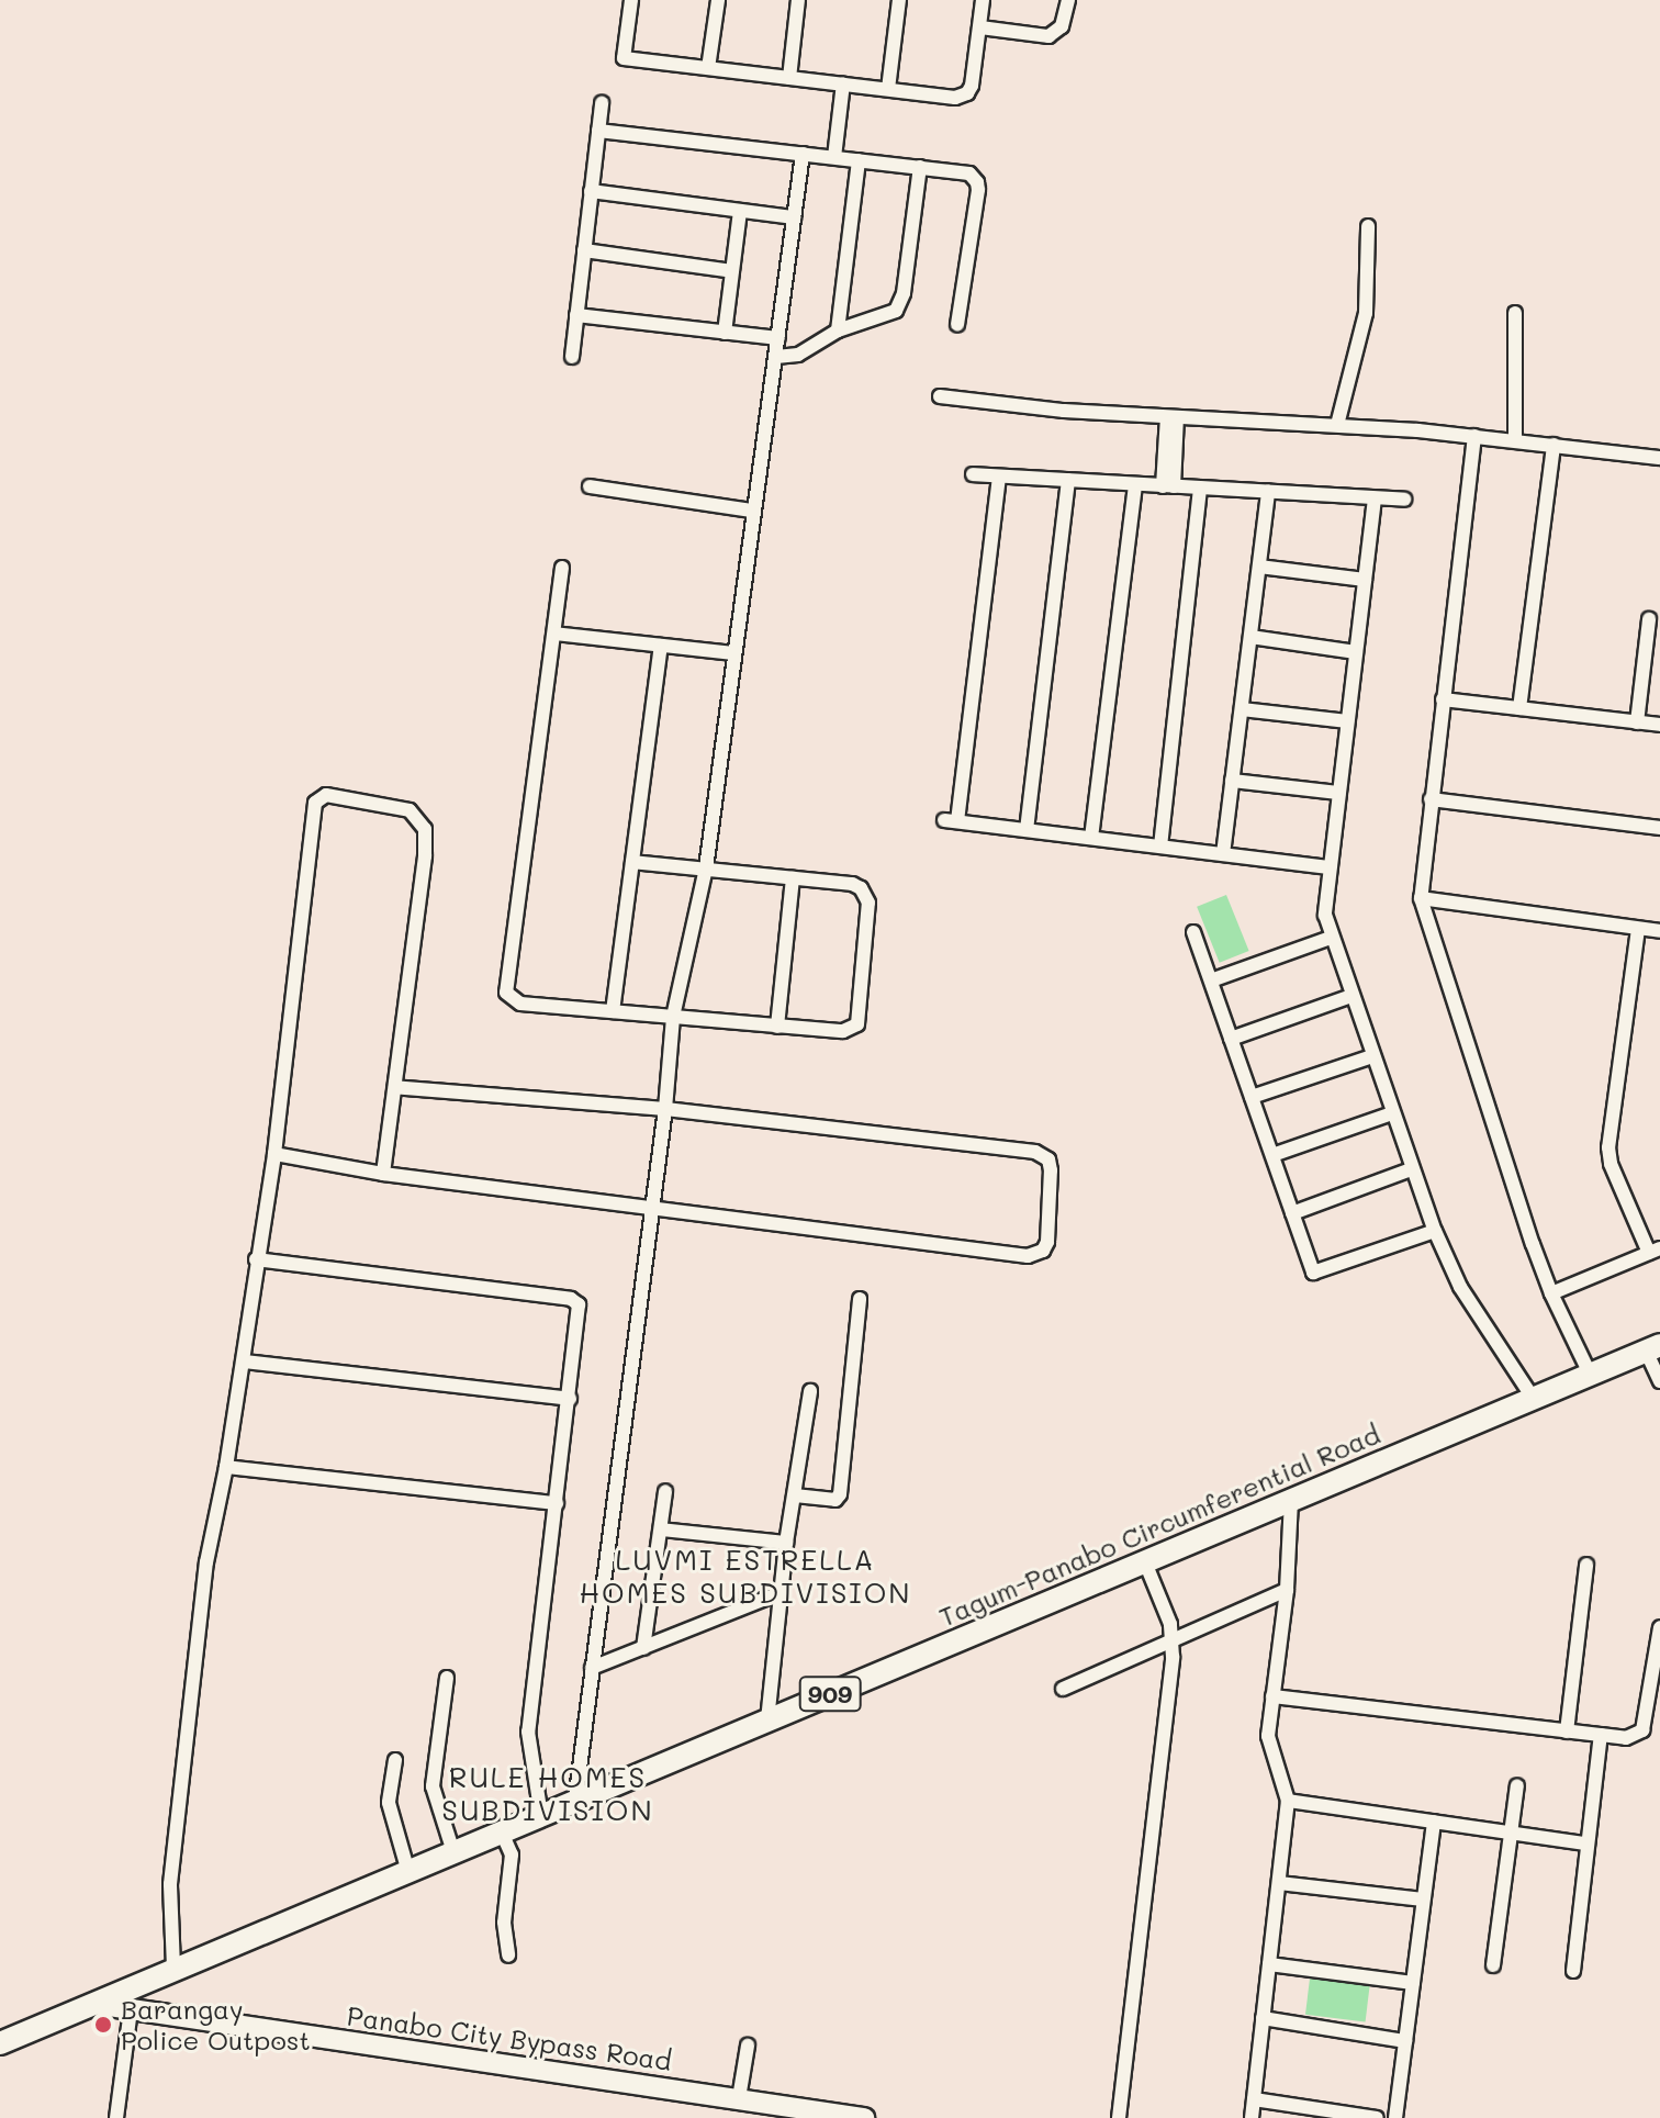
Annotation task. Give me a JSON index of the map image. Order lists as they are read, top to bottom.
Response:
{
  "streets": {
    "main road": ["Tagum-Panabo Circumferential Road", "909", "Panabo City Bypass Road"]
  },
  "crossings": [
    ["Tagum-Panabo Circumferential Road", "Panabo City Bypass Road"]
  ],
  "districts": ["LUVMI ESTRELLA HOMES SUBDIVISION", "RULE HOMES SUBDIVISION"],
  "places": ["Barangay Police Outpost"]
}
